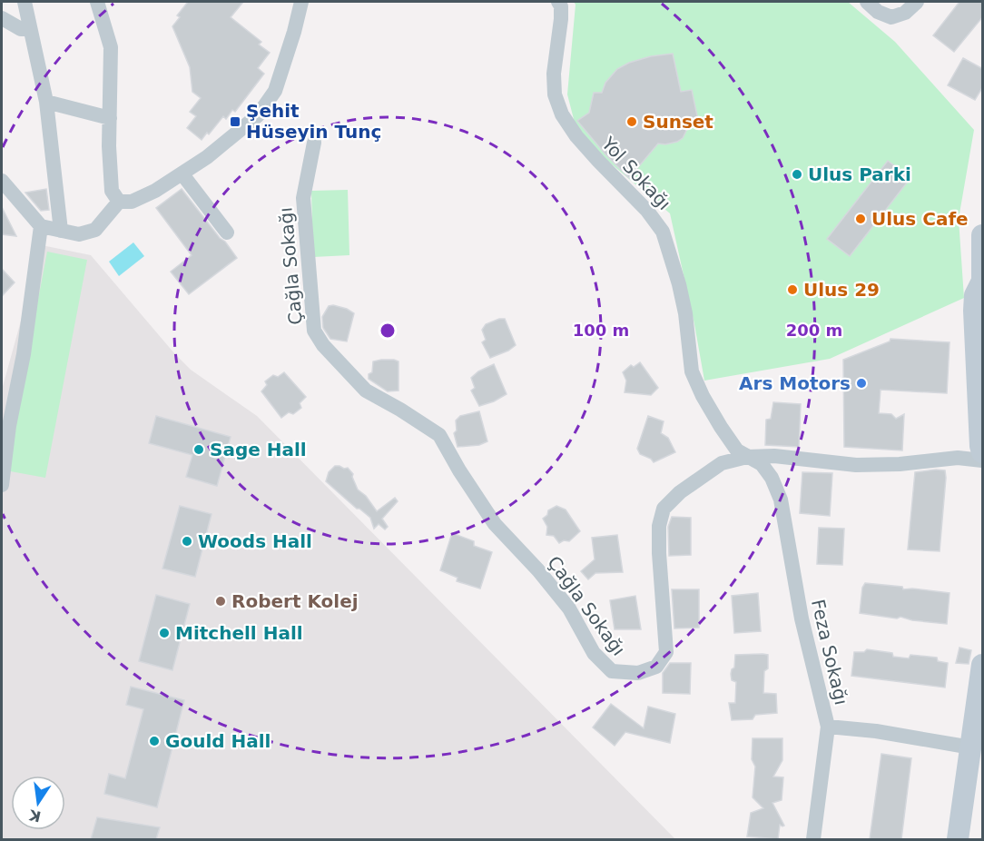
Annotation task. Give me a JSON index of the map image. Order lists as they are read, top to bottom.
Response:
{
  "streets": {
    "street": ["Yol Sokağı", "Çağla Sokağı", "Feza Sokağı"]
  },
  "crossings": [
    ["Yol Sokağı", "Çağla Sokağı"],
    ["Yol Sokağı", "Feza Sokağı"],
    ["Çağla Sokağı", "Feza Sokağı"]
  ],
  "places": {
    "transit": ["Şehit Hüseyin Tunç"],
    "other": [
      "Sunset",
      "Ulus Parki",
      "Ulus Cafe",
      "Ulus 29",
      "Ars Motors",
      "Sage Hall",
      "Woods Hall",
      "Robert Kolej",
      "Mitchell Hall",
      "Gould Hall"
    ]
  },
  "north": "bottom",
  "rings": ["100 m", "200 m"]
}
